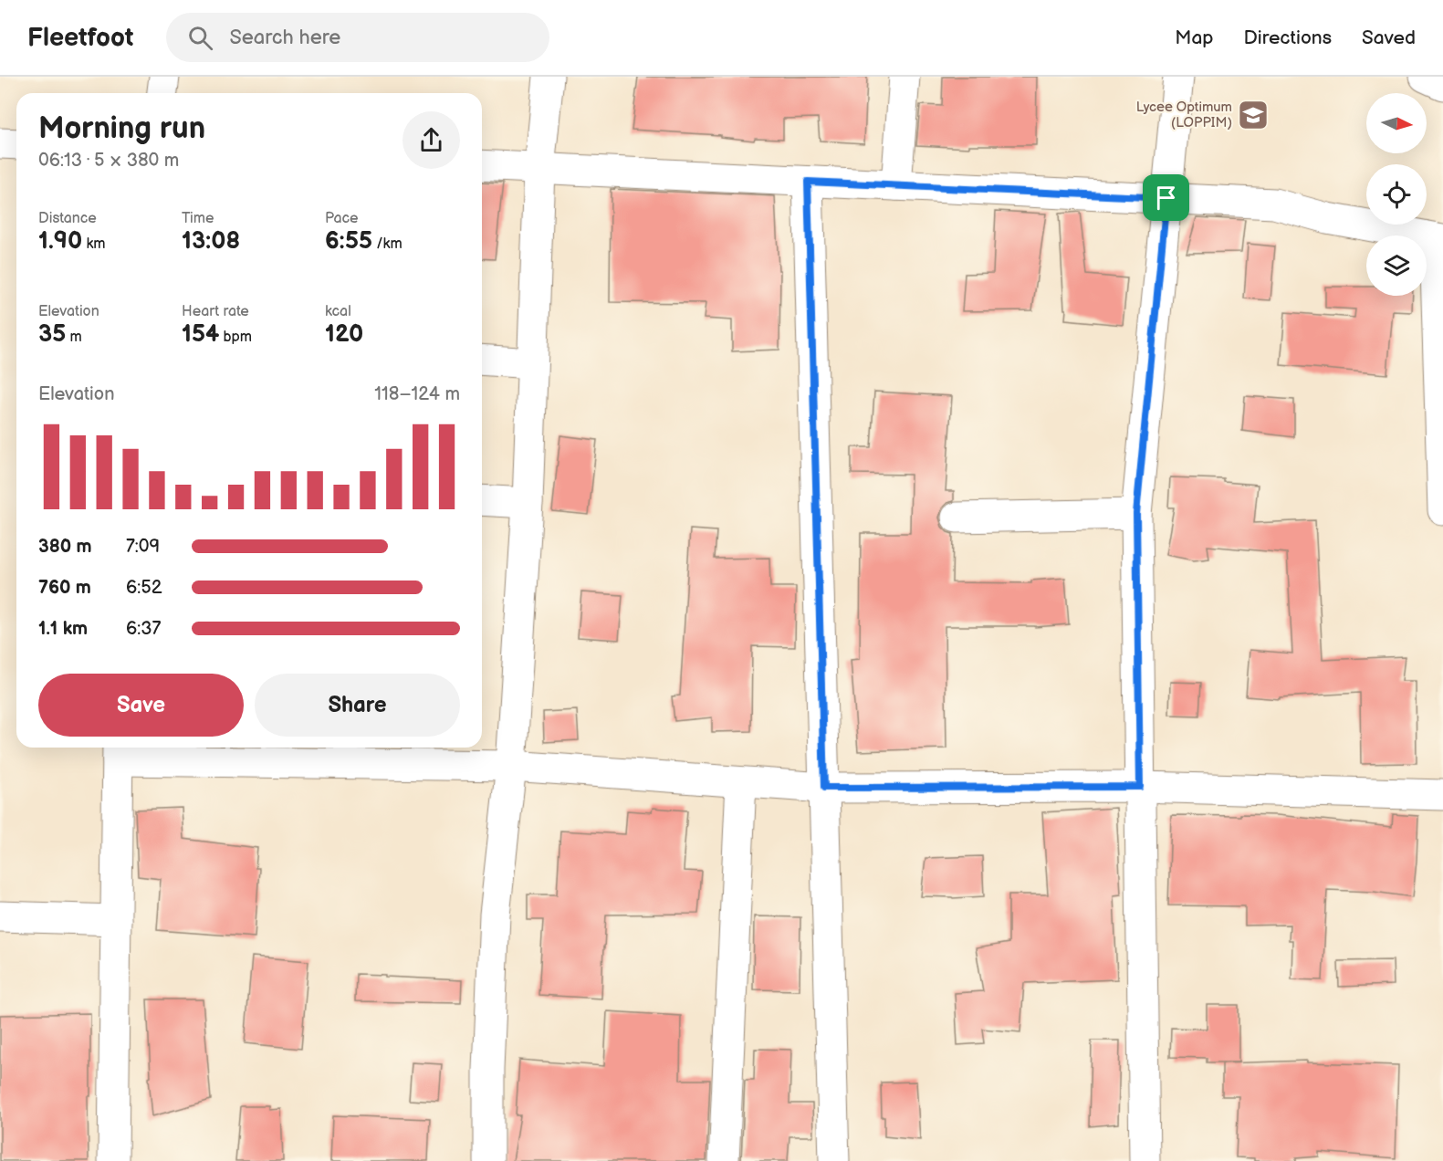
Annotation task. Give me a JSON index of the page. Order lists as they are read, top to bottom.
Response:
{
  "places": {
    "school or university": ["Lycee Optimum (LOPPIM)"]
  },
  "north": "right",
  "page": {
    "header": "Fleetfoot",
    "search": "Search here",
    "nav": ["Map", "Directions", "Saved"],
    "heading": ["Morning run", "06:13 · 5 × 380 m"],
    "stats": [
      ["Distance", "1.90 km"],
      ["Time", "13:08"],
      ["Pace", "6:55 /km"],
      ["Elevation", "35 m"],
      ["Heart rate", "154 bpm"],
      ["kcal", "120"]
    ],
    "chart": ["Elevation", "118–124 m"],
    "list": [
      {
        "name": "380 m",
        "note": "7:09"
      },
      {
        "name": "760 m",
        "note": "6:52"
      },
      {
        "name": "1.1 km",
        "note": "6:37"
      }
    ],
    "buttons": ["Save", "Share"]
  }
}
